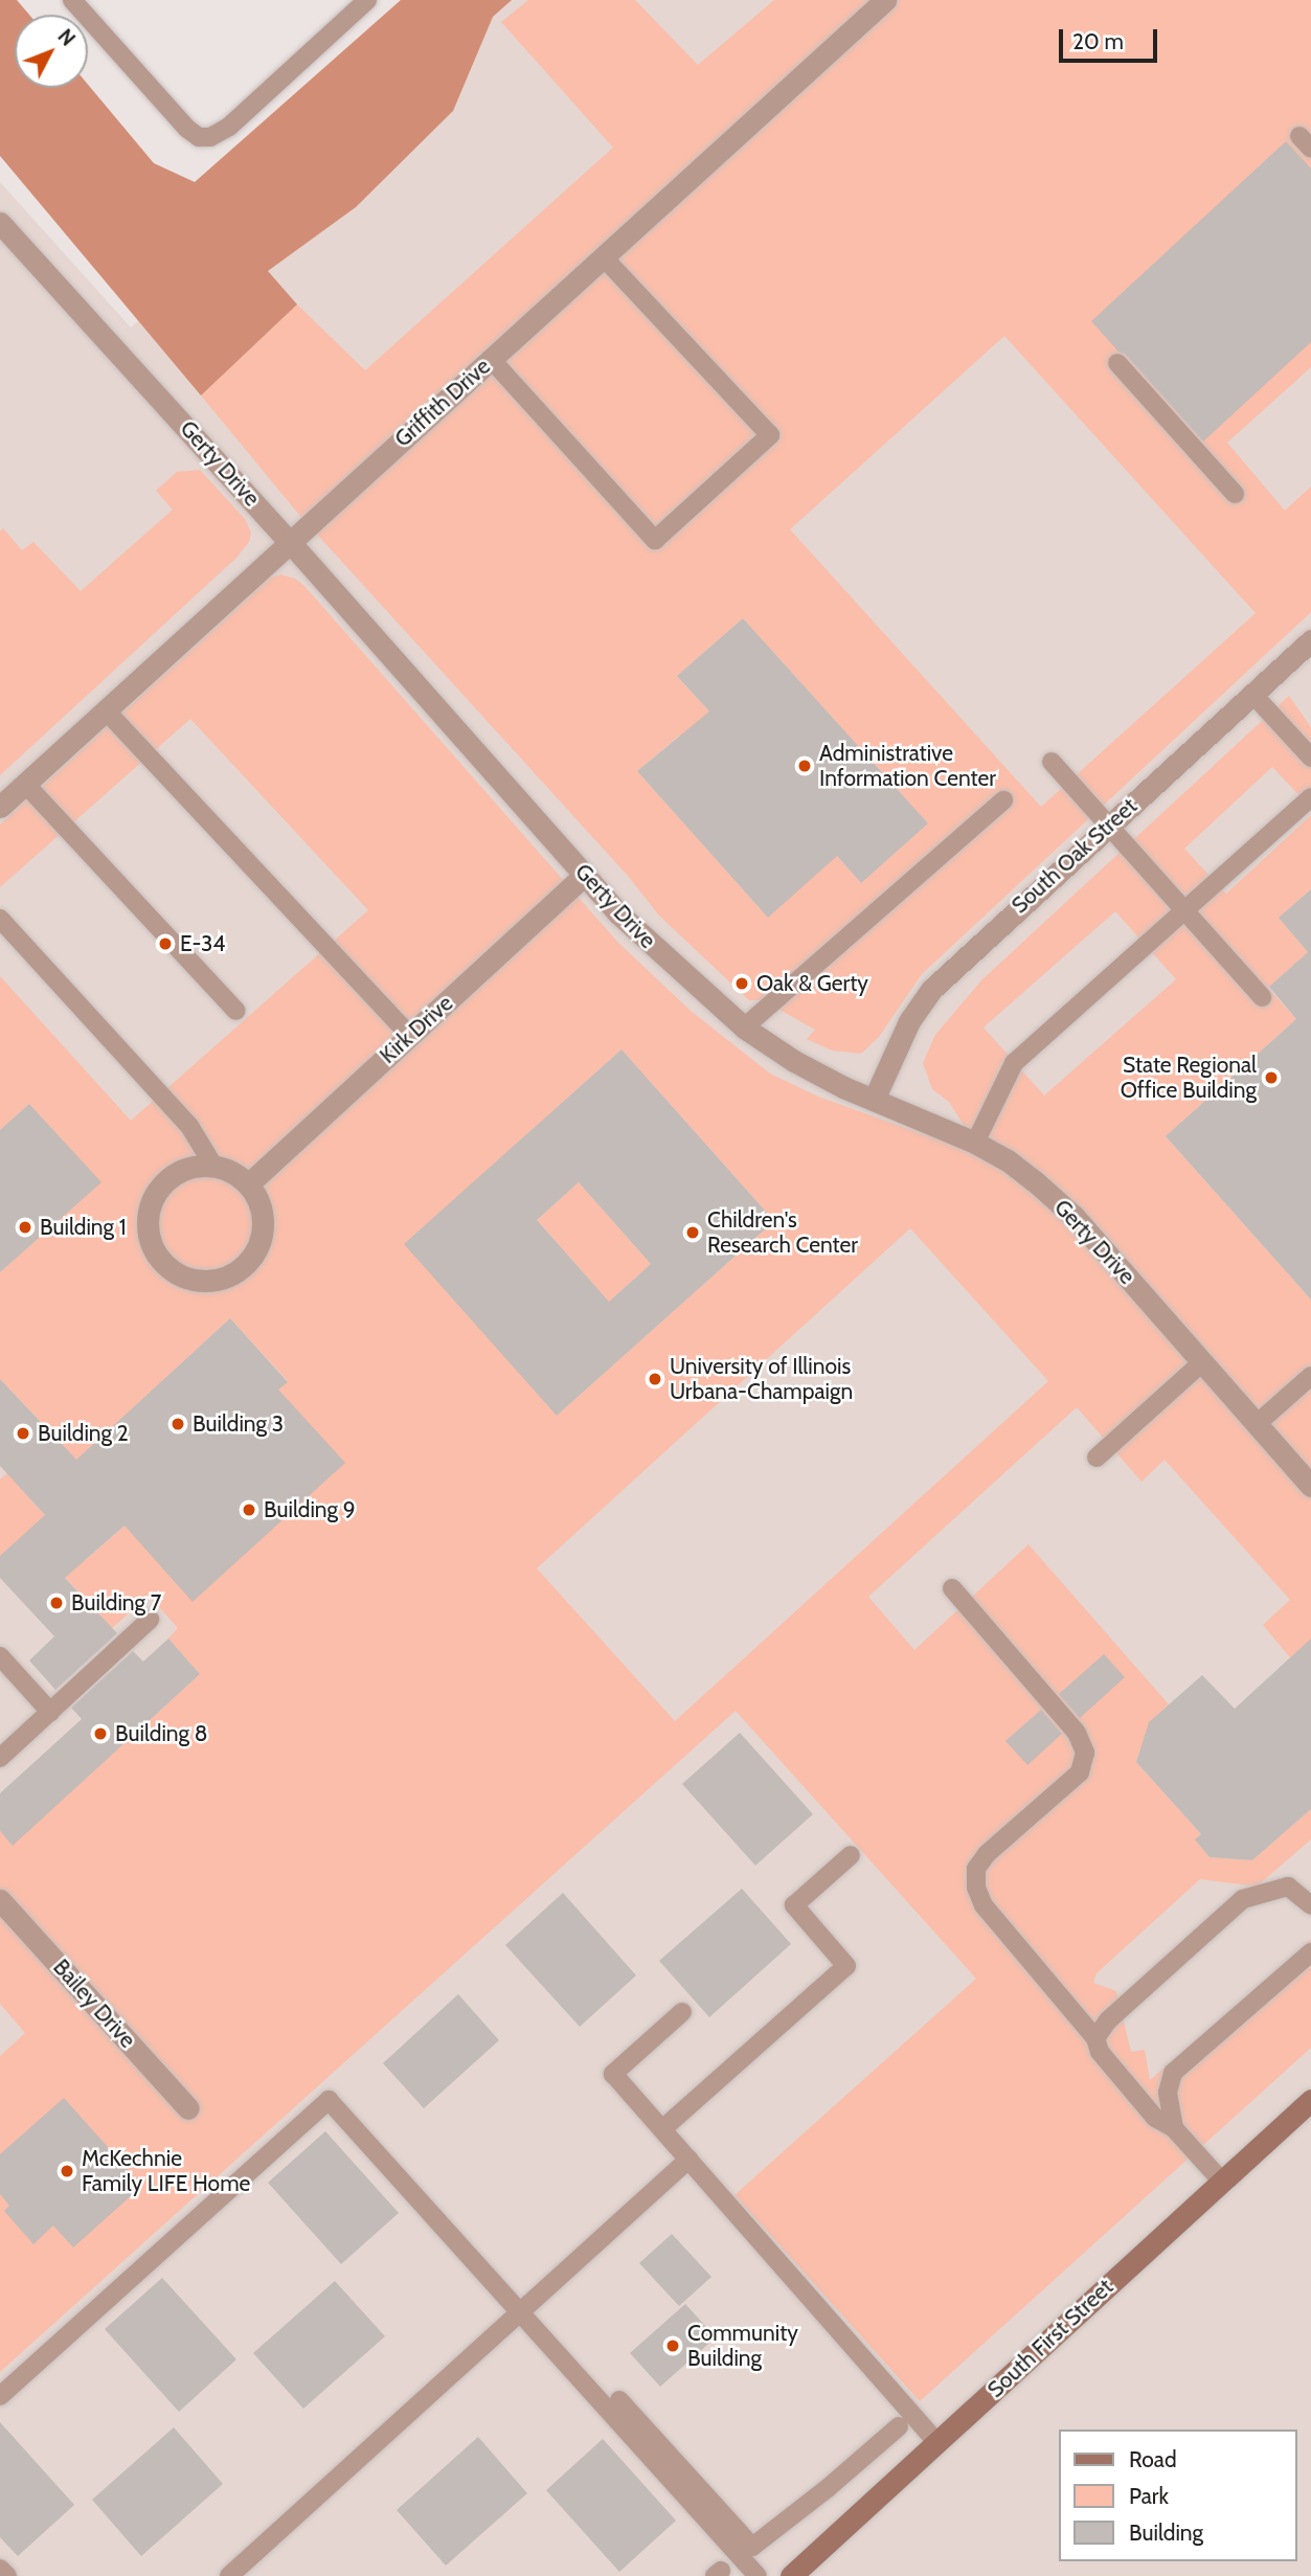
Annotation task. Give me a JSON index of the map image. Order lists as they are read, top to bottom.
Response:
{
  "streets": {
    "street": [
      "Griffith Drive",
      "Gerty Drive",
      "South Oak Street",
      "Kirk Drive",
      "Bailey Drive",
      "South First Street"
    ]
  },
  "crossings": [
    ["Griffith Drive", "Gerty Drive"],
    ["Gerty Drive", "South Oak Street"],
    ["Gerty Drive", "Kirk Drive"]
  ],
  "places": [
    "Administrative Information Center",
    "E-34",
    "Oak & Gerty",
    "State Regional Office Building",
    "Building 1",
    "Children's Research Center",
    "University of Illinois Urbana-Champaign",
    "Building 3",
    "Building 2",
    "Building 9",
    "Building 7",
    "Building 8",
    "McKechnie Family LIFE Home",
    "Community Building"
  ],
  "legend": ["Road", "Park", "Building"],
  "scale_bar": "20 m",
  "north": "top right"
}
